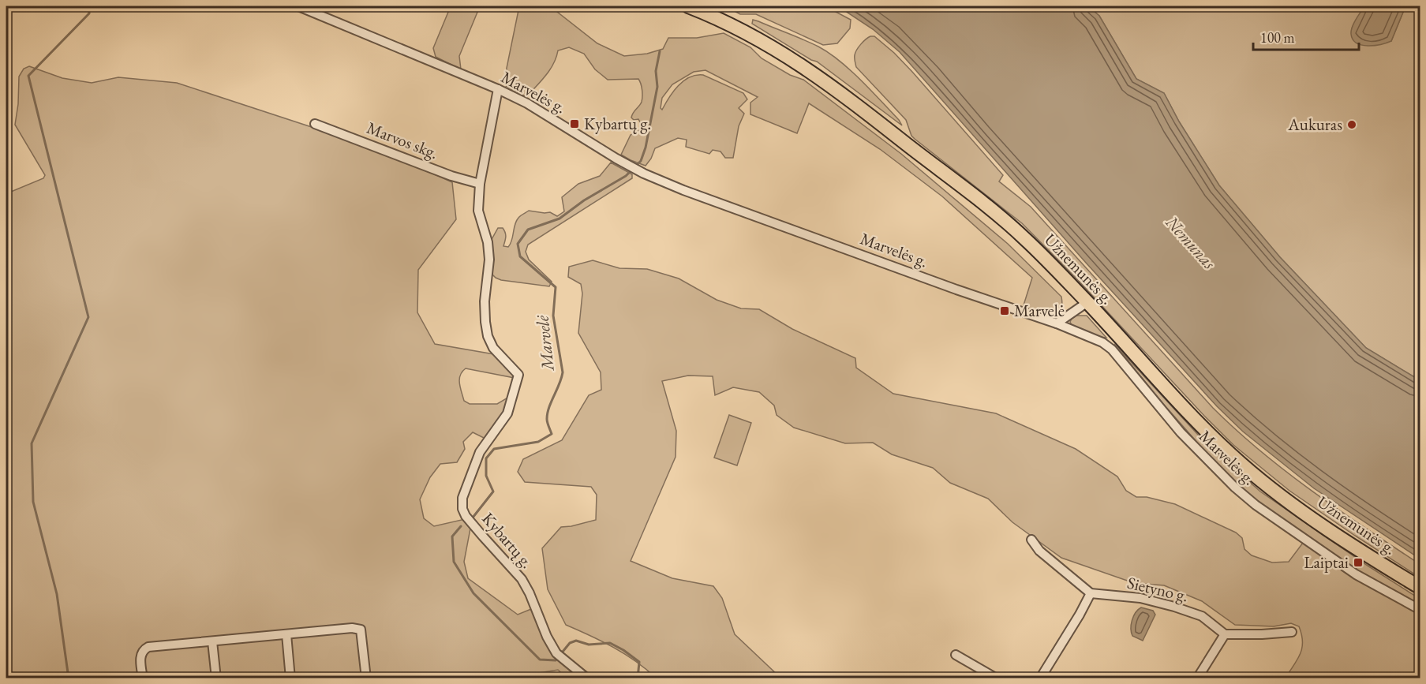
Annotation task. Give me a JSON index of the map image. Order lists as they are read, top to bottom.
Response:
{
  "streets": {
    "main road": ["Užnemunės g."],
    "street": [
      "Marvelės g.",
      "Marvos skg.",
      "Kybartų g.",
      "Sietyno g."
    ]
  },
  "crossings": [
    ["Marvelės g.", "Kybartų g."],
    ["Marvos skg.", "Kybartų g."]
  ],
  "water": ["Nemunas", "Marvelė"],
  "places": {
    "transit": ["Kybartų g.", "Marvelė", "Laiptai"],
    "other": ["Aukuras"]
  },
  "scale_bar": "100 m"
}
